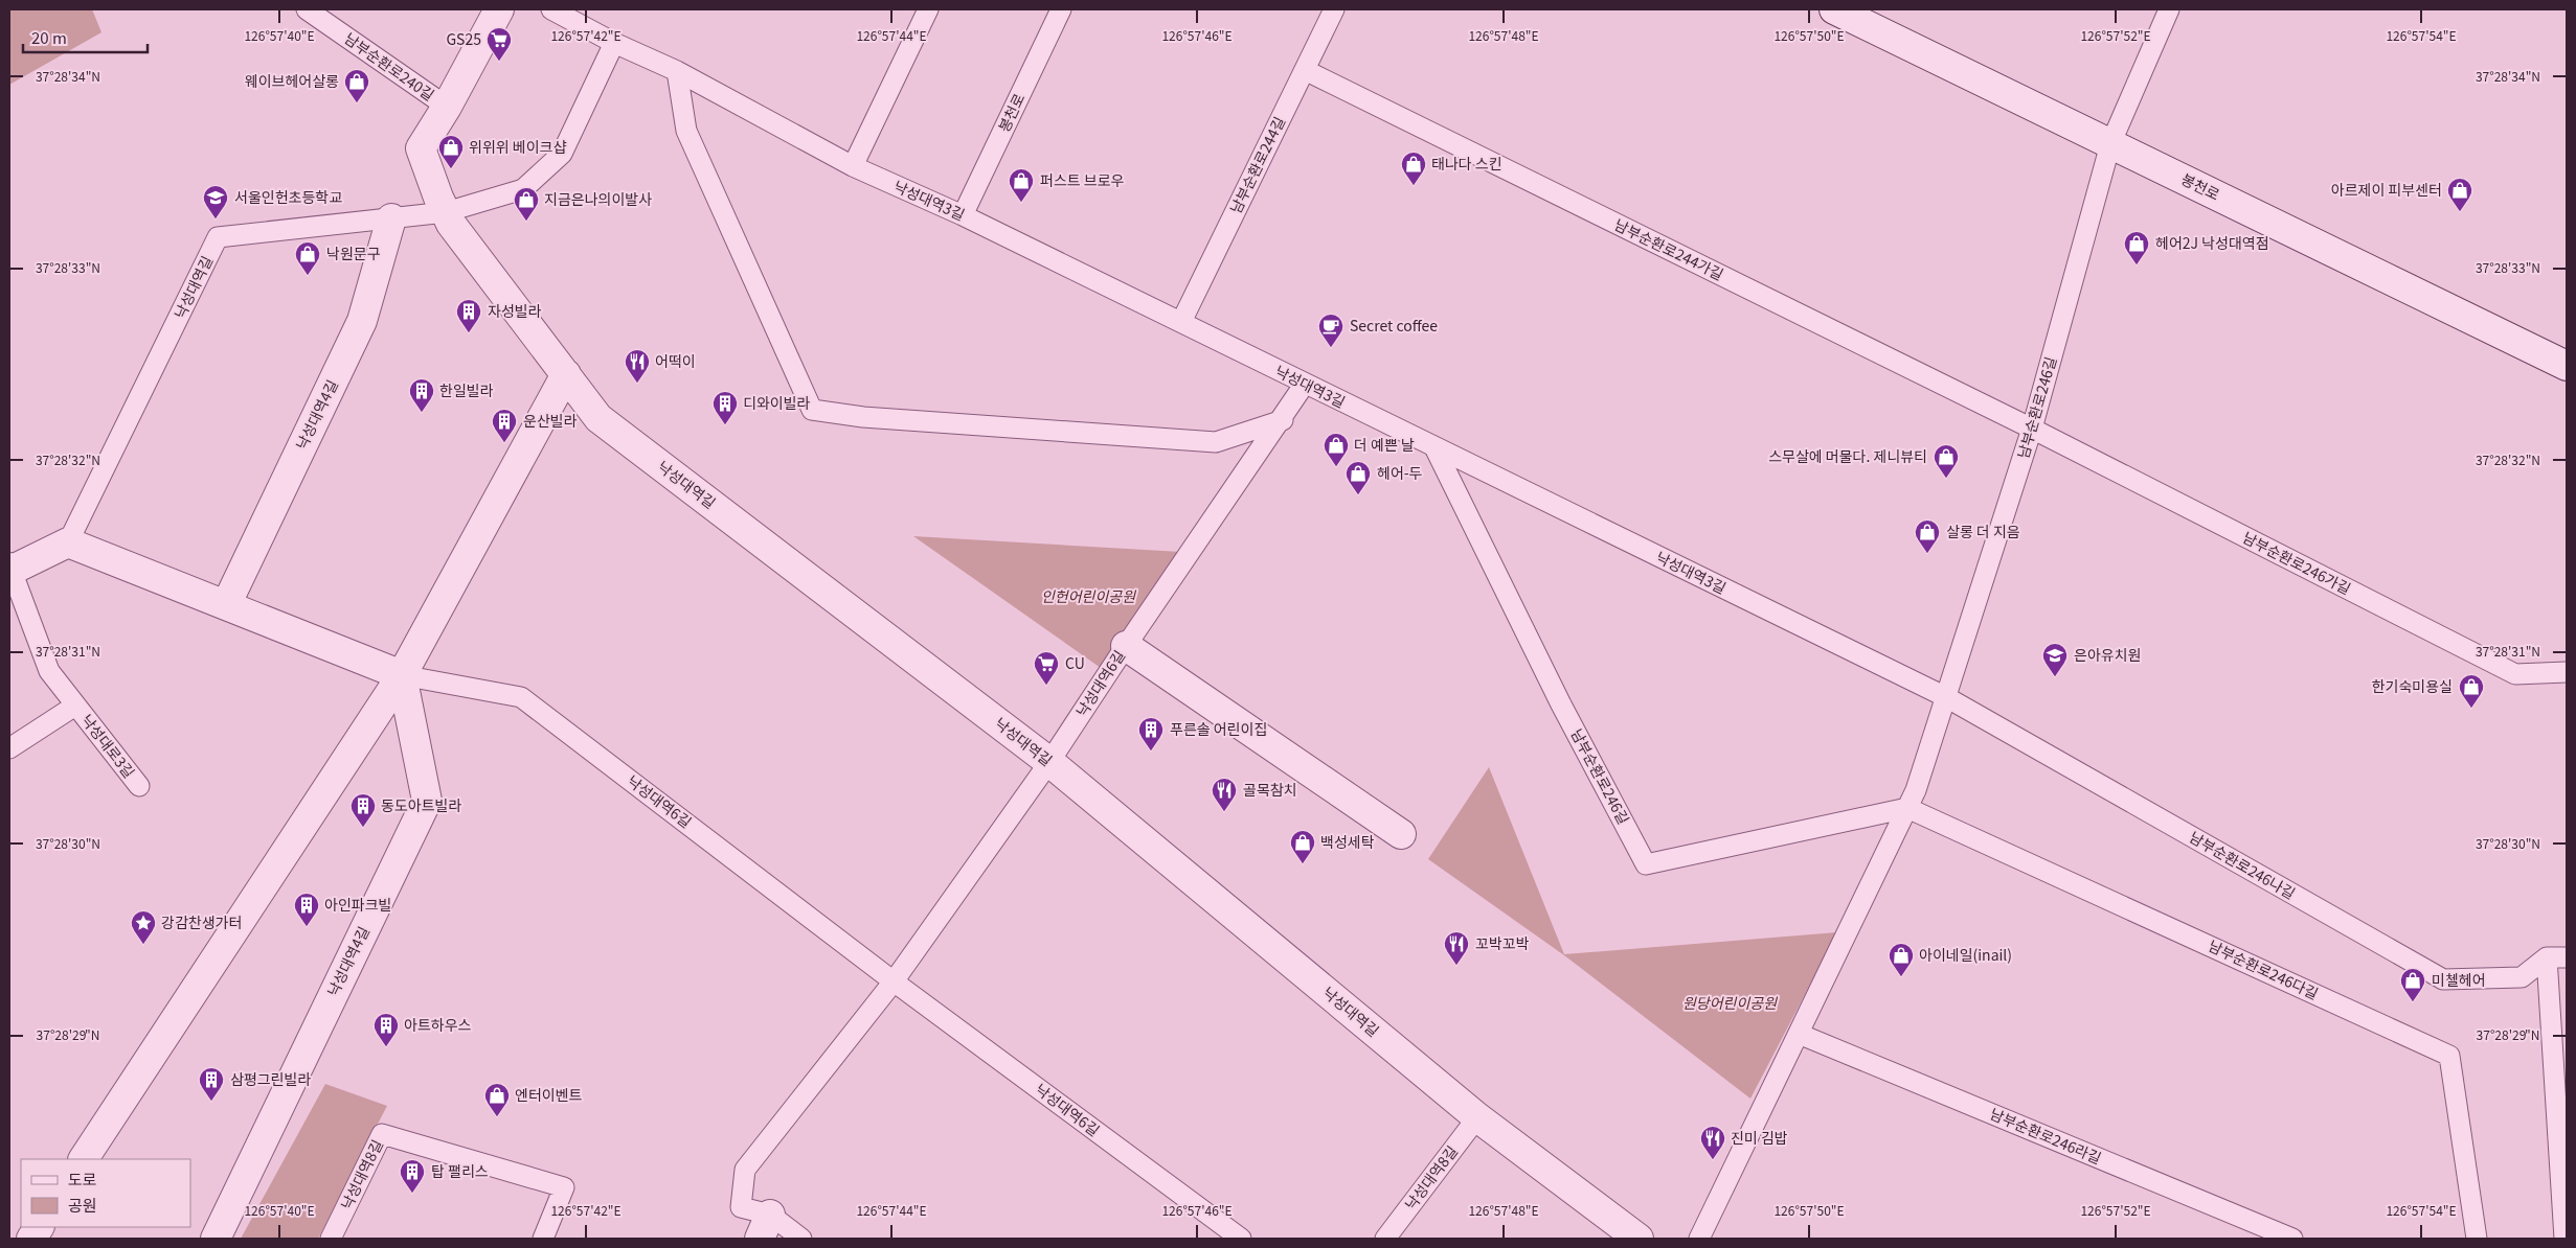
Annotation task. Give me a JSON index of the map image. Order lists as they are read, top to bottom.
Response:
{
  "streets": {
    "street": [
      "봉천로",
      "낙성대역길",
      "낙성대역4길",
      "낙성대로3길"
    ],
    "lane": [
      "남부순환로240길",
      "남부순환로244길",
      "낙성대역3길",
      "남부순환로244가길",
      "남부순환로246길",
      "남부순환로246가길",
      "낙성대역6길",
      "남부순환로246나길",
      "남부순환로246다길",
      "남부순환로246라길",
      "낙성대역8길"
    ]
  },
  "crossings": [
    ["남부순환로240길", "낙성대역길"],
    ["봉천로", "낙성대역3길"],
    ["봉천로", "남부순환로246길"],
    ["남부순환로244길", "낙성대역3길"],
    ["남부순환로244길", "남부순환로244가길"],
    ["낙성대역3길", "낙성대역길"],
    ["낙성대역3길", "남부순환로246길"],
    ["낙성대역3길", "낙성대역6길"],
    ["낙성대역3길", "남부순환로246나길"],
    ["남부순환로244가길", "남부순환로246길"],
    ["남부순환로244가길", "남부순환로246가길"],
    ["낙성대역길", "낙성대역4길"],
    ["낙성대역길", "낙성대역6길"],
    ["낙성대역길", "낙성대로3길"],
    ["낙성대역길", "낙성대역8길"],
    ["남부순환로246길", "남부순환로246가길"],
    ["남부순환로246길", "남부순환로246나길"],
    ["남부순환로246길", "남부순환로246다길"],
    ["남부순환로246길", "남부순환로246라길"],
    ["낙성대역4길", "낙성대역6길"]
  ],
  "parks": ["인헌어린이공원", "원당어린이공원"],
  "places": {
    "supermarket": ["GS25", "CU"],
    "shop": [
      "웨이브헤어살롱",
      "위위위 베이크샵",
      "태나다 스킨",
      "퍼스트 브로우",
      "아르제이 피부센터",
      "지금은나의이발사",
      "헤어2J 낙성대역점",
      "낙원문구",
      "더 예쁜 날",
      "스무살에 머물다. 제니뷰티",
      "헤어-두",
      "살롱 더 지음",
      "한기숙미용실",
      "백성세탁",
      "아이네일(inail)",
      "미첼헤어",
      "엔터이벤트"
    ],
    "school or university": ["서울인헌초등학교", "은아유치원"],
    "building": [
      "자성빌라",
      "한일빌라",
      "디와이빌라",
      "운산빌라",
      "푸른솔 어린이집",
      "동도아트빌라",
      "아인파크빌",
      "아트하우스",
      "삼평그린빌라",
      "탑 팰리스"
    ],
    "cafe": ["Secret coffee"],
    "restaurant": [
      "어떡이",
      "골목참치",
      "꼬박꼬박",
      "진미 김밥"
    ],
    "place": ["강감찬생가터"]
  },
  "legend": ["도로", "공원"],
  "scale_bar": "20 m",
  "coordinates": [
    "126°57'40\"E",
    "126°57'42\"E",
    "126°57'44\"E",
    "126°57'46\"E",
    "126°57'48\"E",
    "126°57'50\"E",
    "126°57'52\"E",
    "126°57'54\"E",
    "37°28'34\"N",
    "37°28'33\"N",
    "37°28'32\"N",
    "37°28'31\"N",
    "37°28'30\"N",
    "37°28'29\"N"
  ]
}
